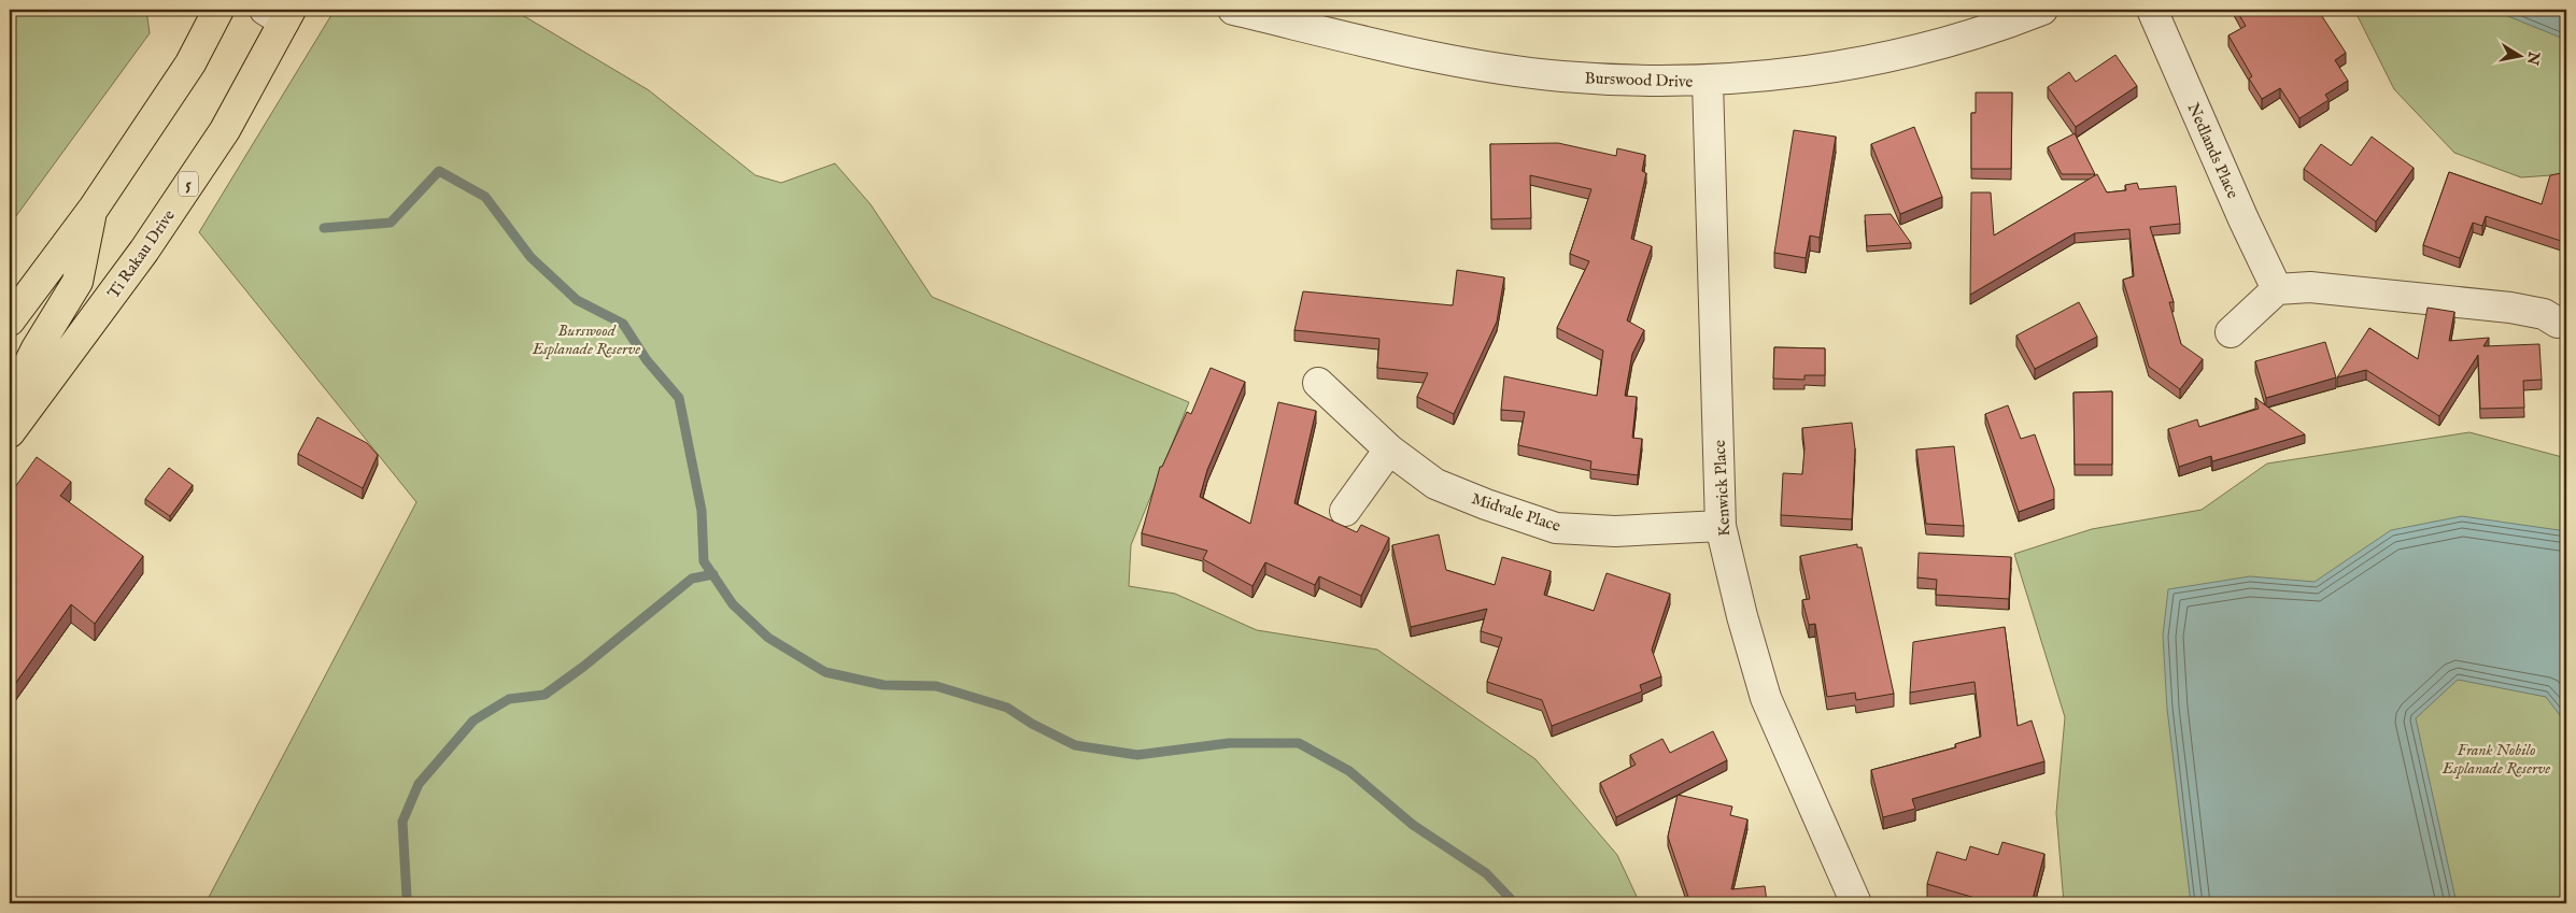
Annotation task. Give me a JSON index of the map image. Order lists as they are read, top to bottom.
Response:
{
  "streets": {
    "main road": ["5", "Ti Rakau Drive"],
    "street": [
      "Burswood Drive",
      "Nedlands Place",
      "Kenwick Place",
      "Midvale Place"
    ]
  },
  "crossings": [
    ["Burswood Drive", "Kenwick Place"],
    ["Kenwick Place", "Midvale Place"]
  ],
  "parks": ["Burswood Esplanade Reserve", "Frank Nobilo Esplanade Reserve"],
  "north": "right"
}
